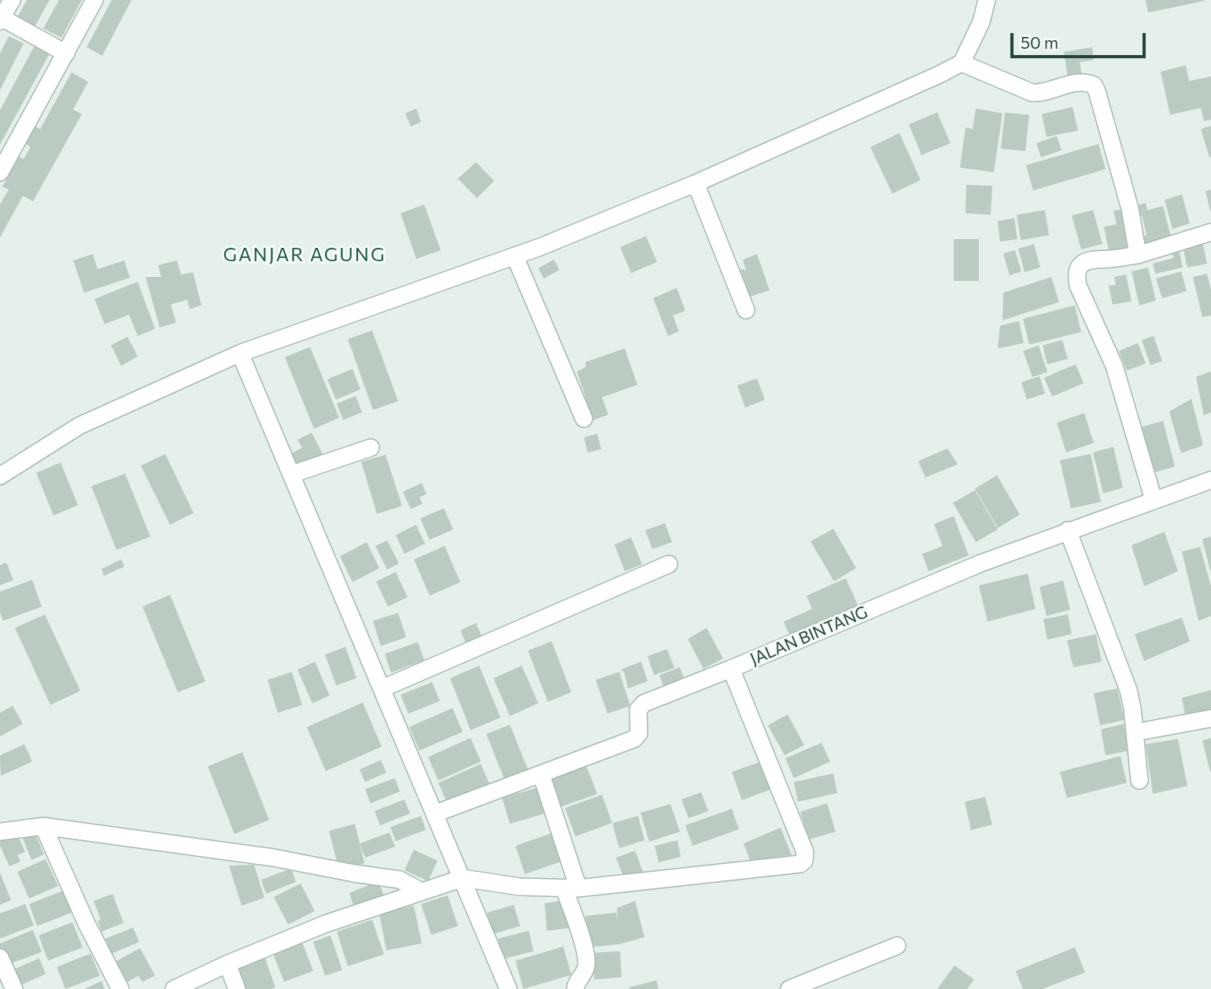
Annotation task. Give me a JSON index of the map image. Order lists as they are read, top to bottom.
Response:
{
  "streets": {
    "street": ["JALAN BINTANG"]
  },
  "districts": ["GANJAR AGUNG"],
  "scale_bar": "50 m"
}
